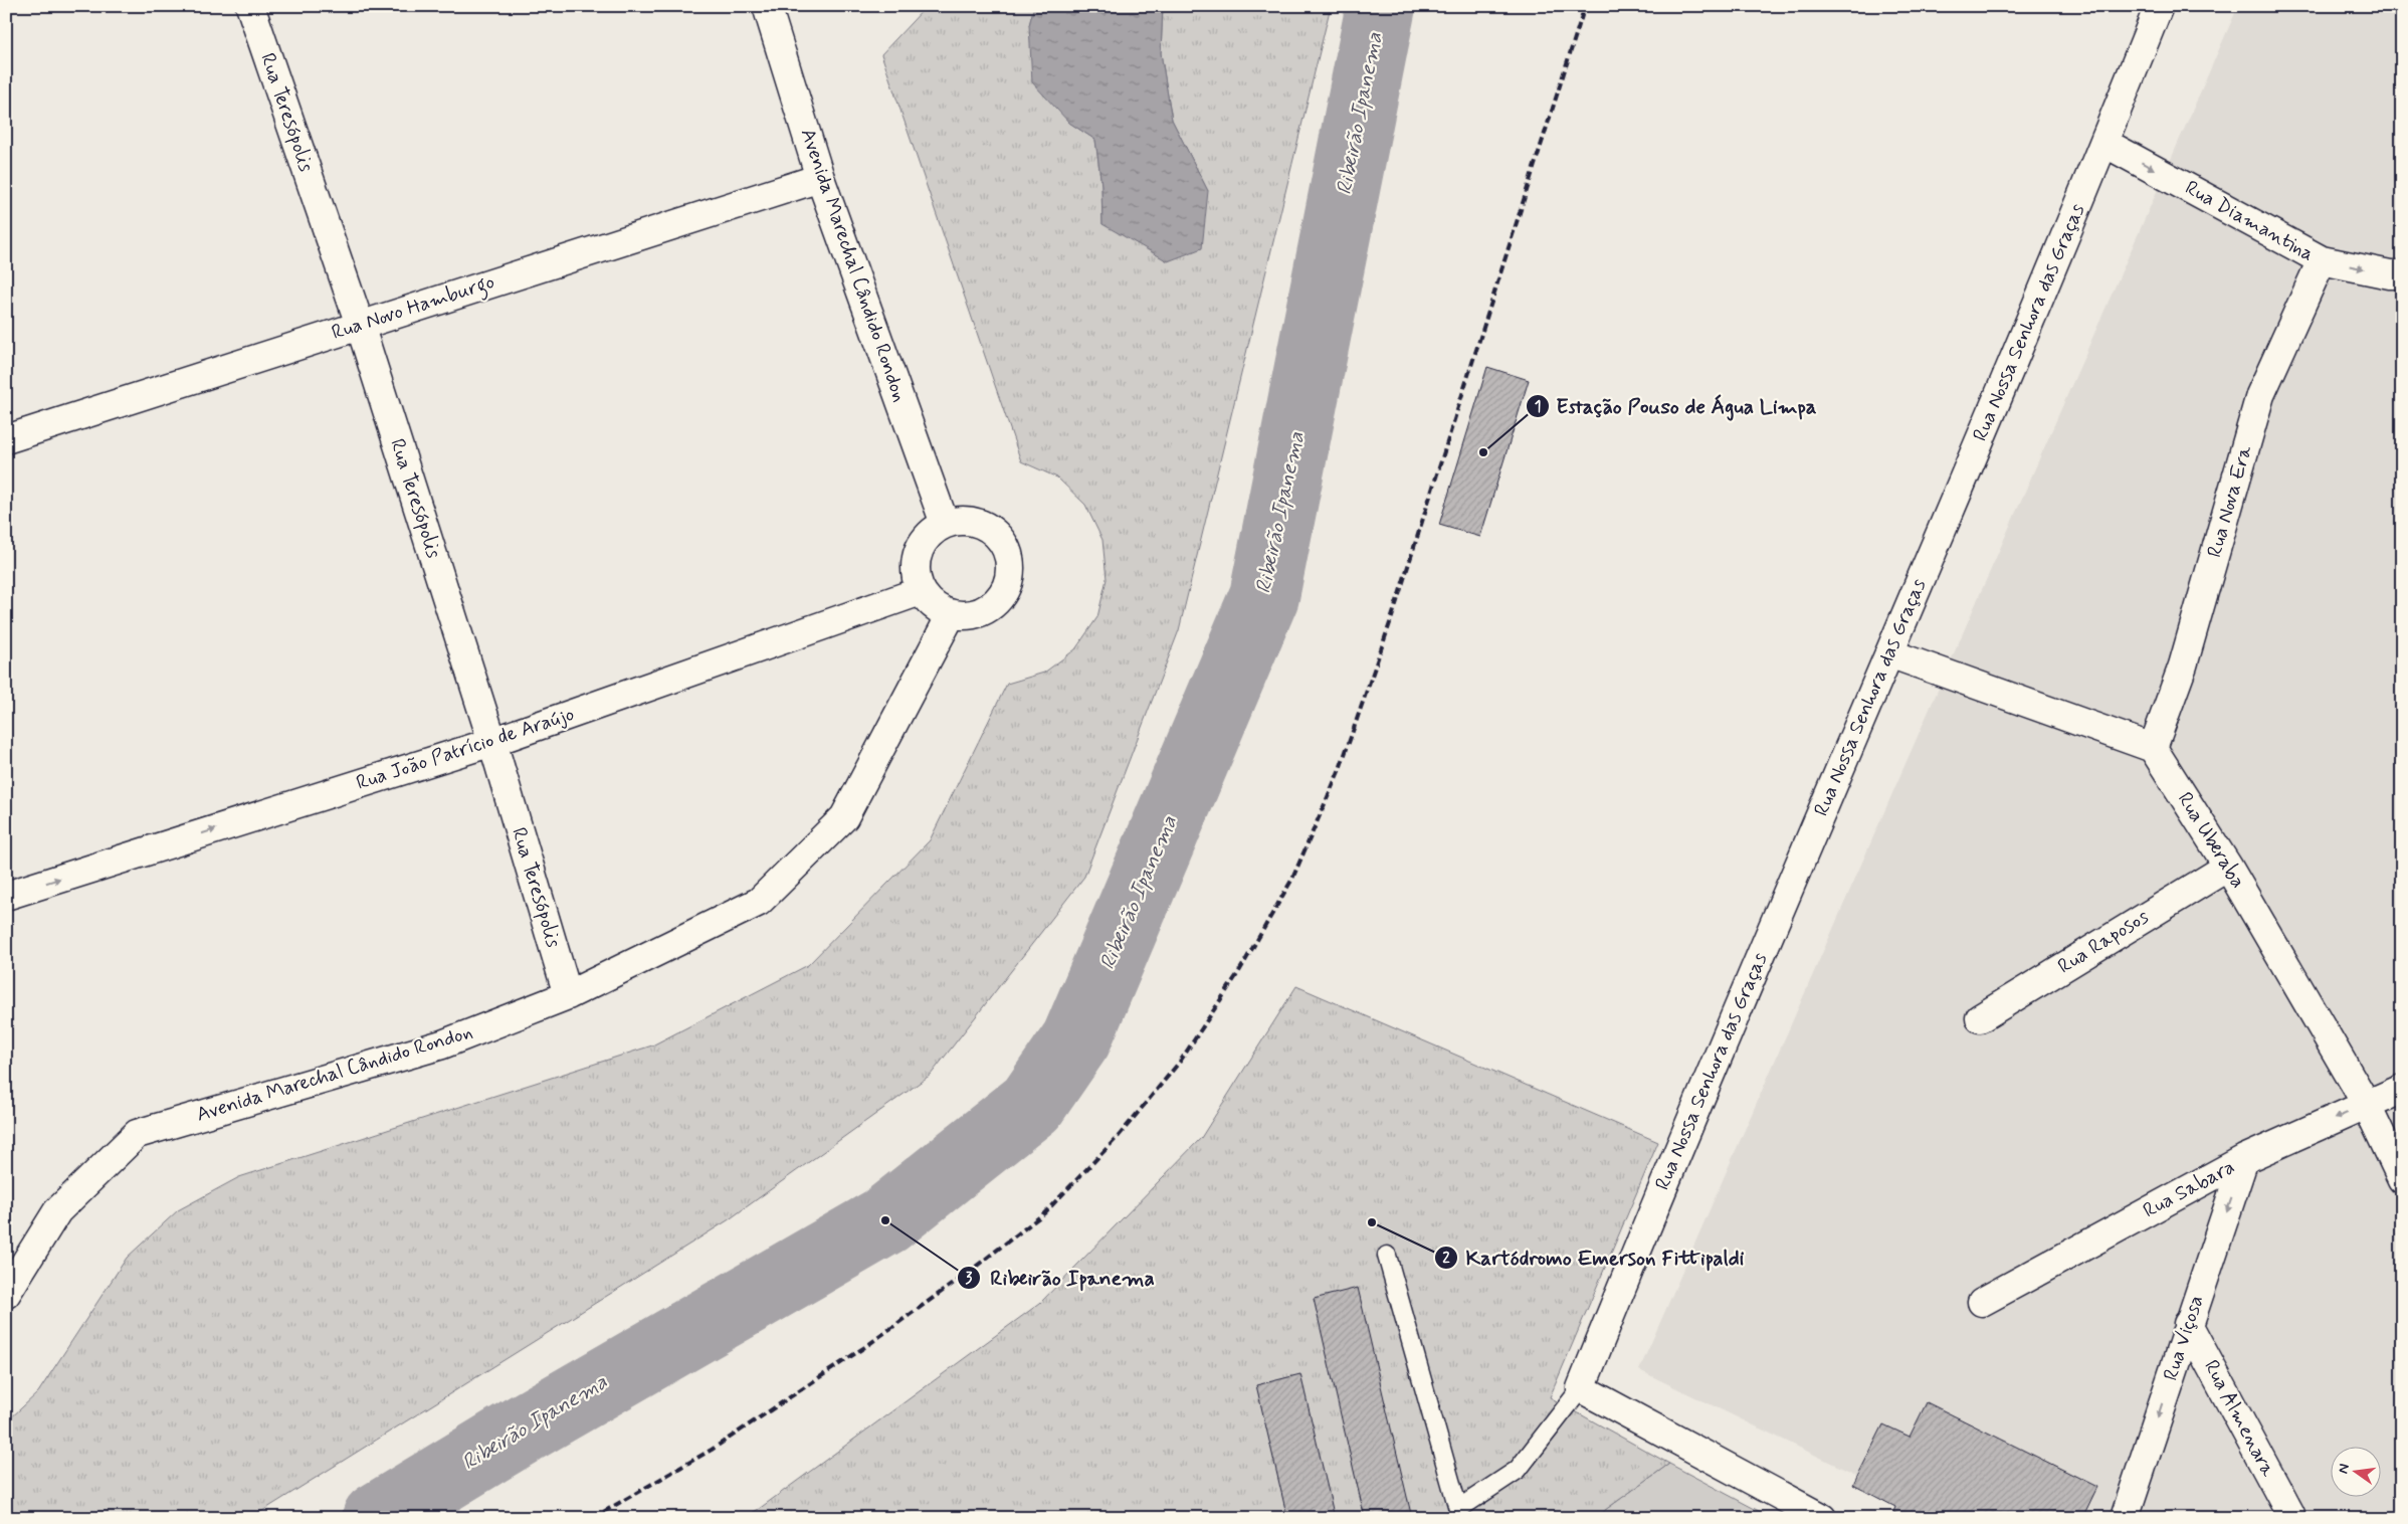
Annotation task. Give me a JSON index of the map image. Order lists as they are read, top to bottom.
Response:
{
  "streets": {
    "street": [
      "Rua Teresópolis",
      "Rua Diamantina",
      "Avenida Marechal Cândido Rondon",
      "Rua Novo Hamburgo",
      "Rua Nossa Senhora das Graças",
      "Rua Nova Era",
      "Rua João Patrício de Araújo",
      "Rua Uberaba",
      "Rua Raposos",
      "Rua Sabara",
      "Rua Viçosa",
      "Rua Almenara"
    ]
  },
  "crossings": [
    ["Rua Teresópolis", "Avenida Marechal Cândido Rondon"],
    ["Rua Teresópolis", "Rua Novo Hamburgo"],
    ["Rua Teresópolis", "Rua João Patrício de Araújo"],
    ["Rua Diamantina", "Rua Nossa Senhora das Graças"],
    ["Rua Diamantina", "Rua Nova Era"],
    ["Avenida Marechal Cândido Rondon", "Rua Novo Hamburgo"],
    ["Avenida Marechal Cândido Rondon", "Rua João Patrício de Araújo"],
    ["Rua Nova Era", "Rua Uberaba"],
    ["Rua Uberaba", "Rua Raposos"],
    ["Rua Uberaba", "Rua Sabara"],
    ["Rua Sabara", "Rua Viçosa"],
    ["Rua Viçosa", "Rua Almenara"]
  ],
  "one_way": ["Rua Diamantina", "Rua João Patrício de Araújo", "Rua Viçosa"],
  "water": ["Ribeirão Ipanema"],
  "places": ["Estação Pouso de Água Limpa", "Ribeirão Ipanema", "Kartódromo Emerson Fittipaldi"],
  "north": "left"
}
